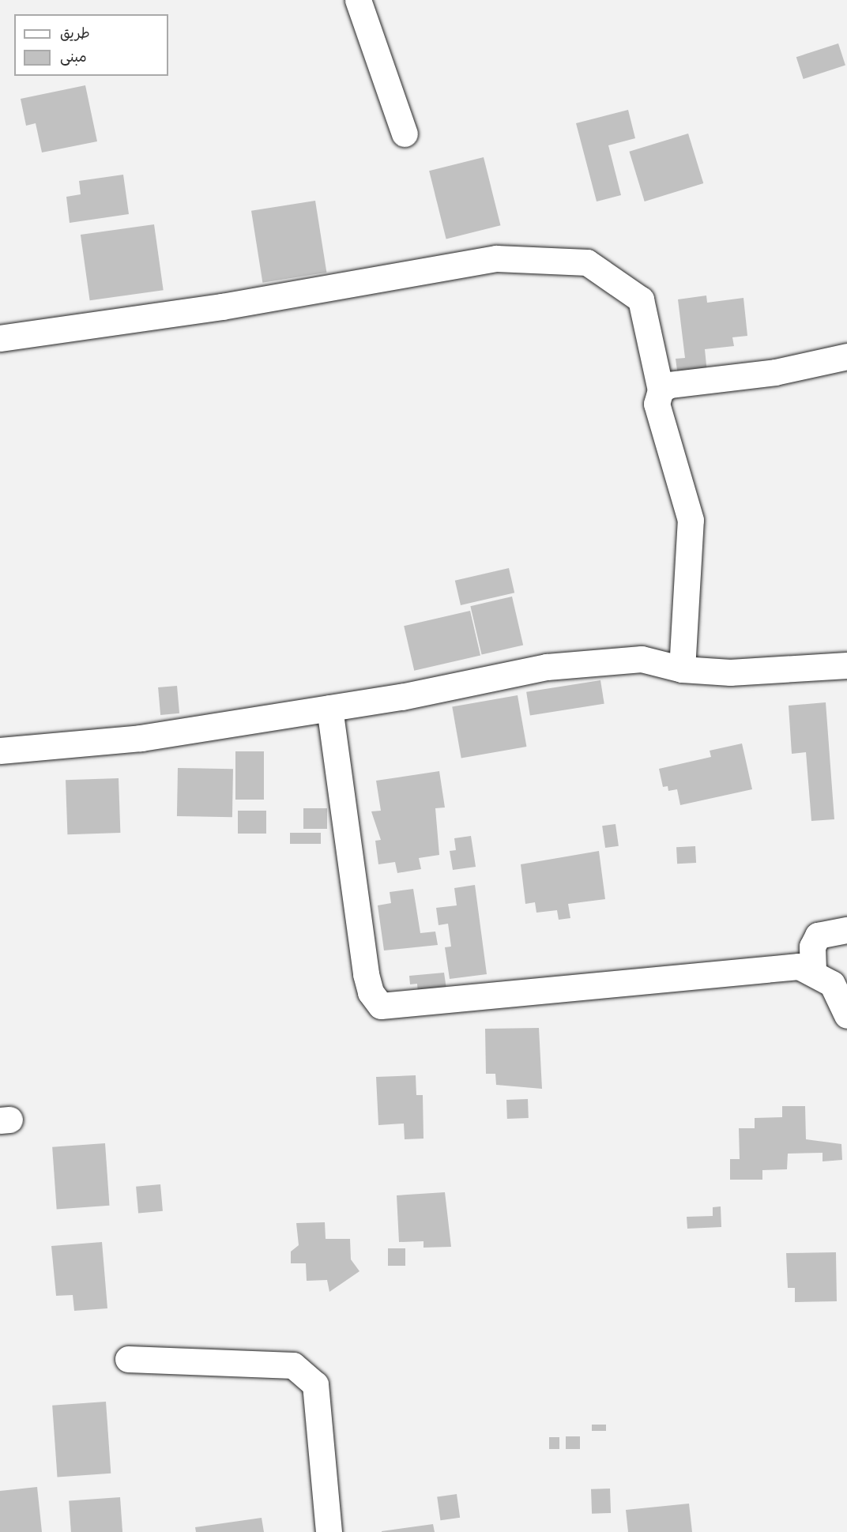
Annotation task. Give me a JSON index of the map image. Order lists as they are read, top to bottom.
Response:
{
  "legend": ["طريق", "مبنى"]
}
